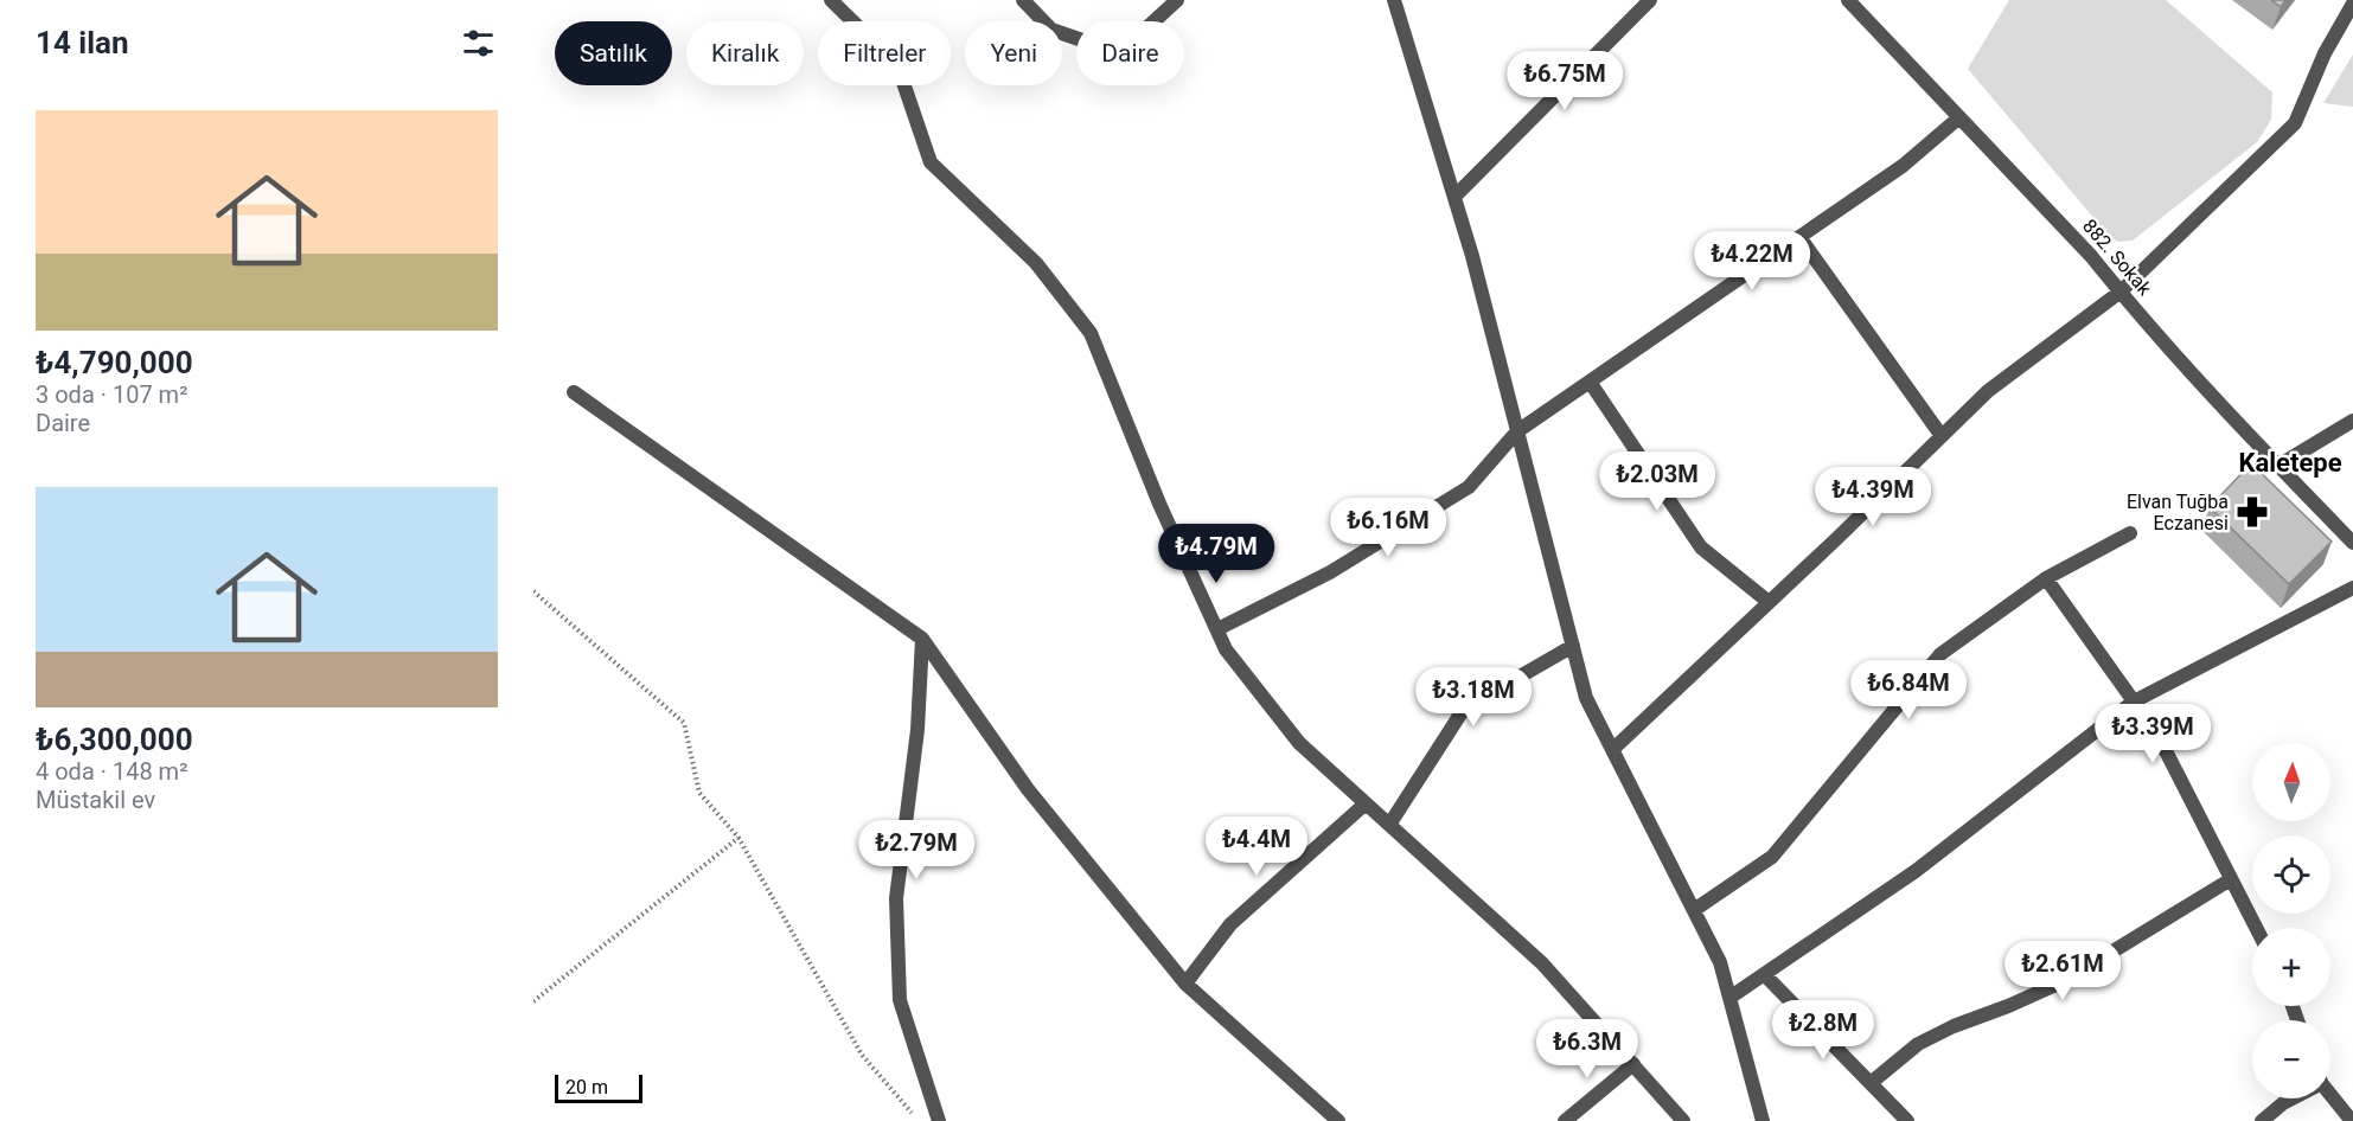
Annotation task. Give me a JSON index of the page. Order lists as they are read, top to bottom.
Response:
{
  "streets": {
    "street": ["882. Sokak"]
  },
  "districts": ["Kaletepe"],
  "places": {
    "pharmacy": ["Elvan Tuğba Eczanesi"]
  },
  "scale_bar": "20 m",
  "north": "top",
  "page": {
    "heading": "14 ilan",
    "chip": [
      "Satılık",
      "Kiralık",
      "Filtreler",
      "Yeni",
      "Daire"
    ],
    "price": [
      "₺6.75M",
      "₺4.22M",
      "₺2.03M",
      "₺4.39M",
      "₺6.16M",
      "₺4.79M",
      "₺6.84M",
      "₺3.18M",
      "₺3.39M",
      "₺4.4M",
      "₺2.79M",
      "₺2.61M",
      "₺2.8M",
      "₺6.3M"
    ],
    "list": [
      {
        "name": "₺4,790,000",
        "note": "3 oda · 107 m² · Daire"
      },
      {
        "name": "₺6,300,000",
        "note": "4 oda · 148 m² · Müstakil ev"
      }
    ],
    "map_buttons": ["+", "−"],
    "scale": "20 m"
  }
}
